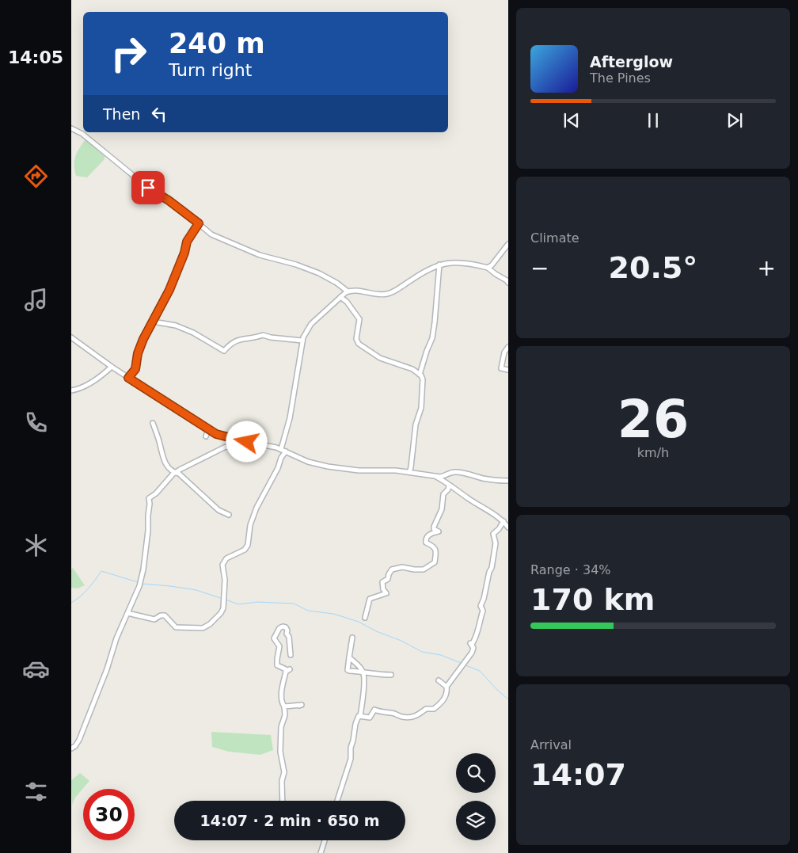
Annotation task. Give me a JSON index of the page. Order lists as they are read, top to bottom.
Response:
{
  "page": {
    "tabs": "14:05",
    "turn": ["240 m", "Turn right"],
    "song": ["Afterglow", "The Pines"],
    "then": "Then",
    "tile": [
      "Climate",
      ["26", "km/h"],
      ["Range · 34%", "170 km"],
      ["Arrival", "14:07"]
    ],
    "heat": ["−", "20.5°", "+"],
    "limit": "30",
    "trip": "14:07 · 2 min · 650 m"
  }
}
